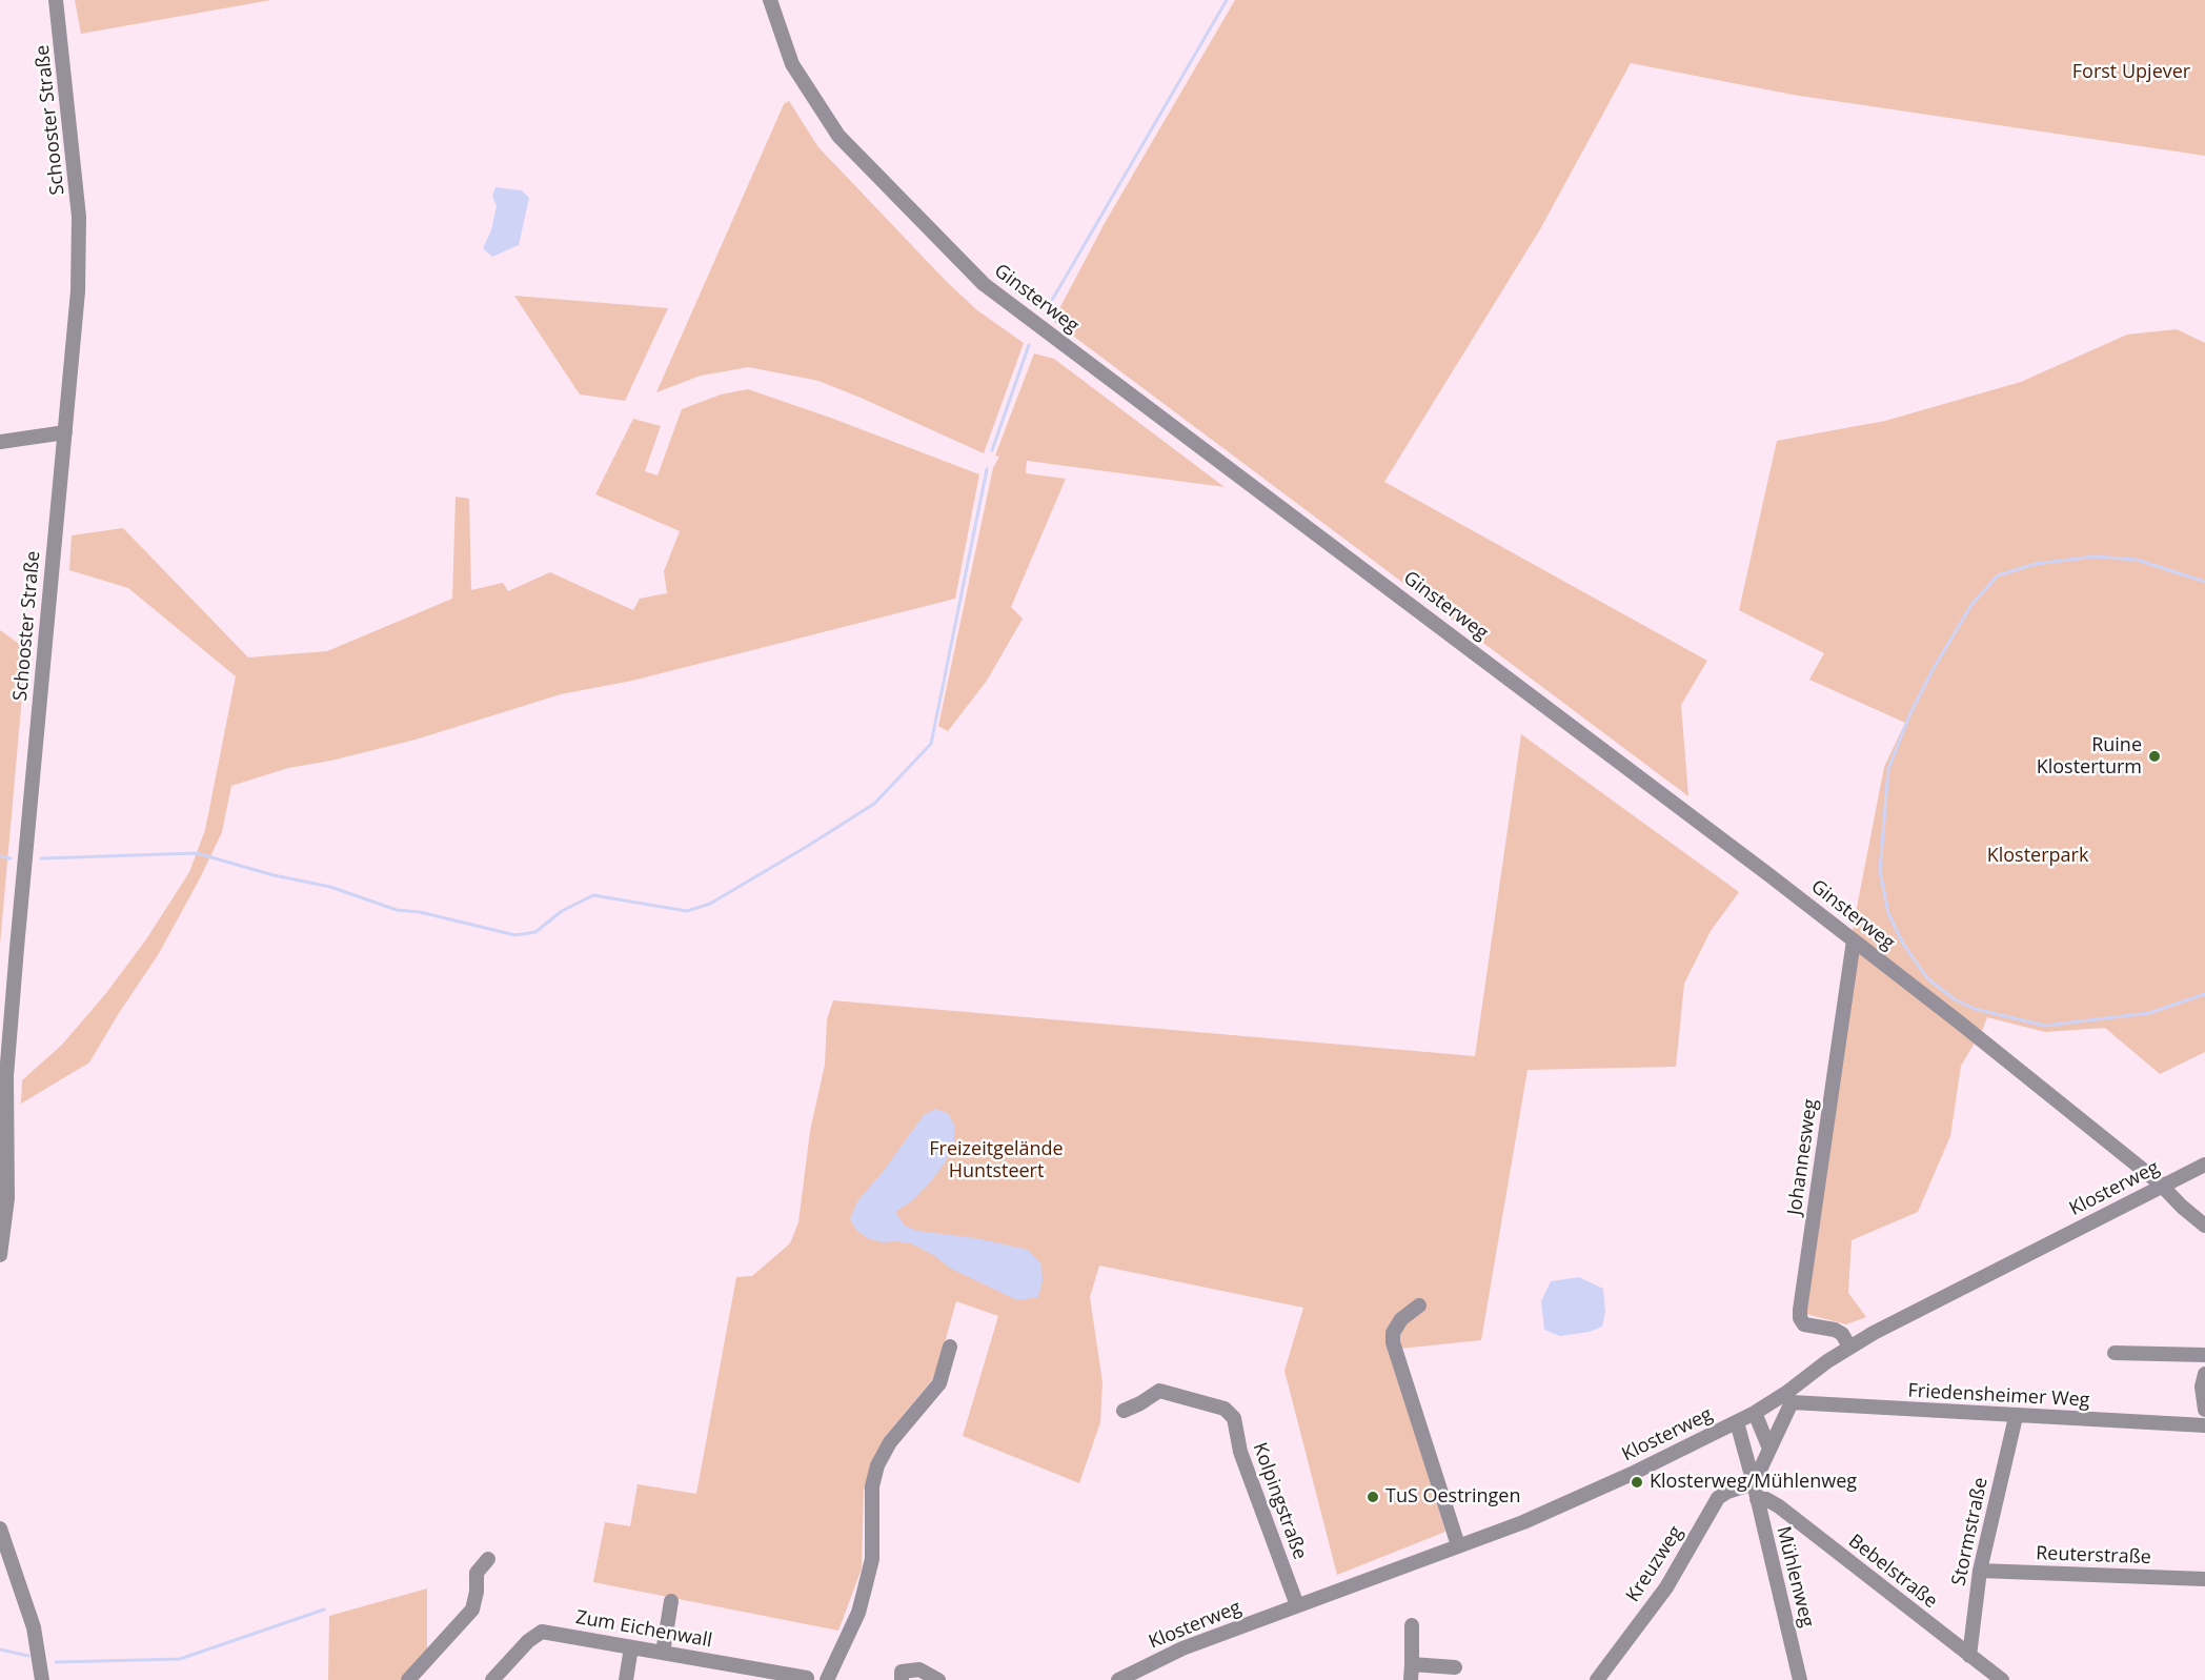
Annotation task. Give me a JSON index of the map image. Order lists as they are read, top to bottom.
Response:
{
  "streets": {
    "street": [
      "Schooster Straße",
      "Ginsterweg",
      "Johannesweg",
      "Klosterweg",
      "Friedensheimer Weg",
      "Kolpingstraße",
      "Stormstraße",
      "Reuterstraße",
      "Kreuzweg",
      "Bebelstraße",
      "Mühlenweg",
      "Zum Eichenwall"
    ]
  },
  "crossings": [
    ["Ginsterweg", "Johannesweg"],
    ["Ginsterweg", "Klosterweg"],
    ["Johannesweg", "Klosterweg"],
    ["Klosterweg", "Friedensheimer Weg"],
    ["Klosterweg", "Kolpingstraße"],
    ["Klosterweg", "Mühlenweg"],
    ["Friedensheimer Weg", "Stormstraße"],
    ["Stormstraße", "Reuterstraße"],
    ["Stormstraße", "Bebelstraße"],
    ["Kreuzweg", "Mühlenweg"],
    ["Bebelstraße", "Mühlenweg"]
  ],
  "parks": ["Forst Upjever", "Klosterpark", "Freizeitgelände Huntsteert"],
  "places": ["Ruine Klosterturm", "Klosterweg/Mühlenweg", "TuS Oestringen"]
}
